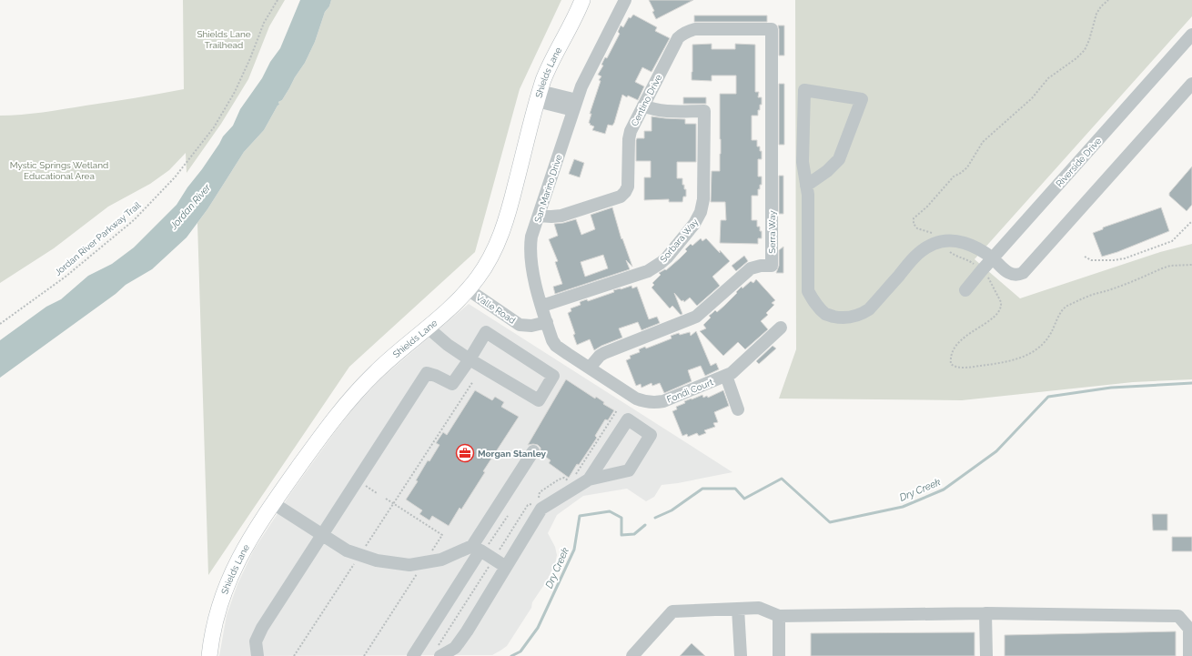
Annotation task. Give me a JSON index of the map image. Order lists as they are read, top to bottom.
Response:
{
  "streets": {
    "main road": ["Shields Lane"],
    "street": [
      "Centino Drive",
      "Riverside Drive",
      "San Marino Drive",
      "Serra Way",
      "Sorbara Way",
      "Valle Road",
      "Fondi Court"
    ],
    "path": ["Jordan River Parkway Trail"]
  },
  "crossings": [
    ["Shields Lane", "Valle Road"],
    ["Centino Drive", "San Marino Drive"],
    ["Centino Drive", "Serra Way"],
    ["Centino Drive", "Sorbara Way"],
    ["San Marino Drive", "Serra Way"],
    ["San Marino Drive", "Sorbara Way"],
    ["San Marino Drive", "Valle Road"],
    ["San Marino Drive", "Fondi Court"],
    ["Serra Way", "Fondi Court"]
  ],
  "water": ["Jordan River", "Dry Creek"],
  "parks": ["Shields Lane Trailhead", "Mystic Springs Wetland Educational Area"],
  "places": {
    "office": ["Morgan Stanley"]
  }
}
